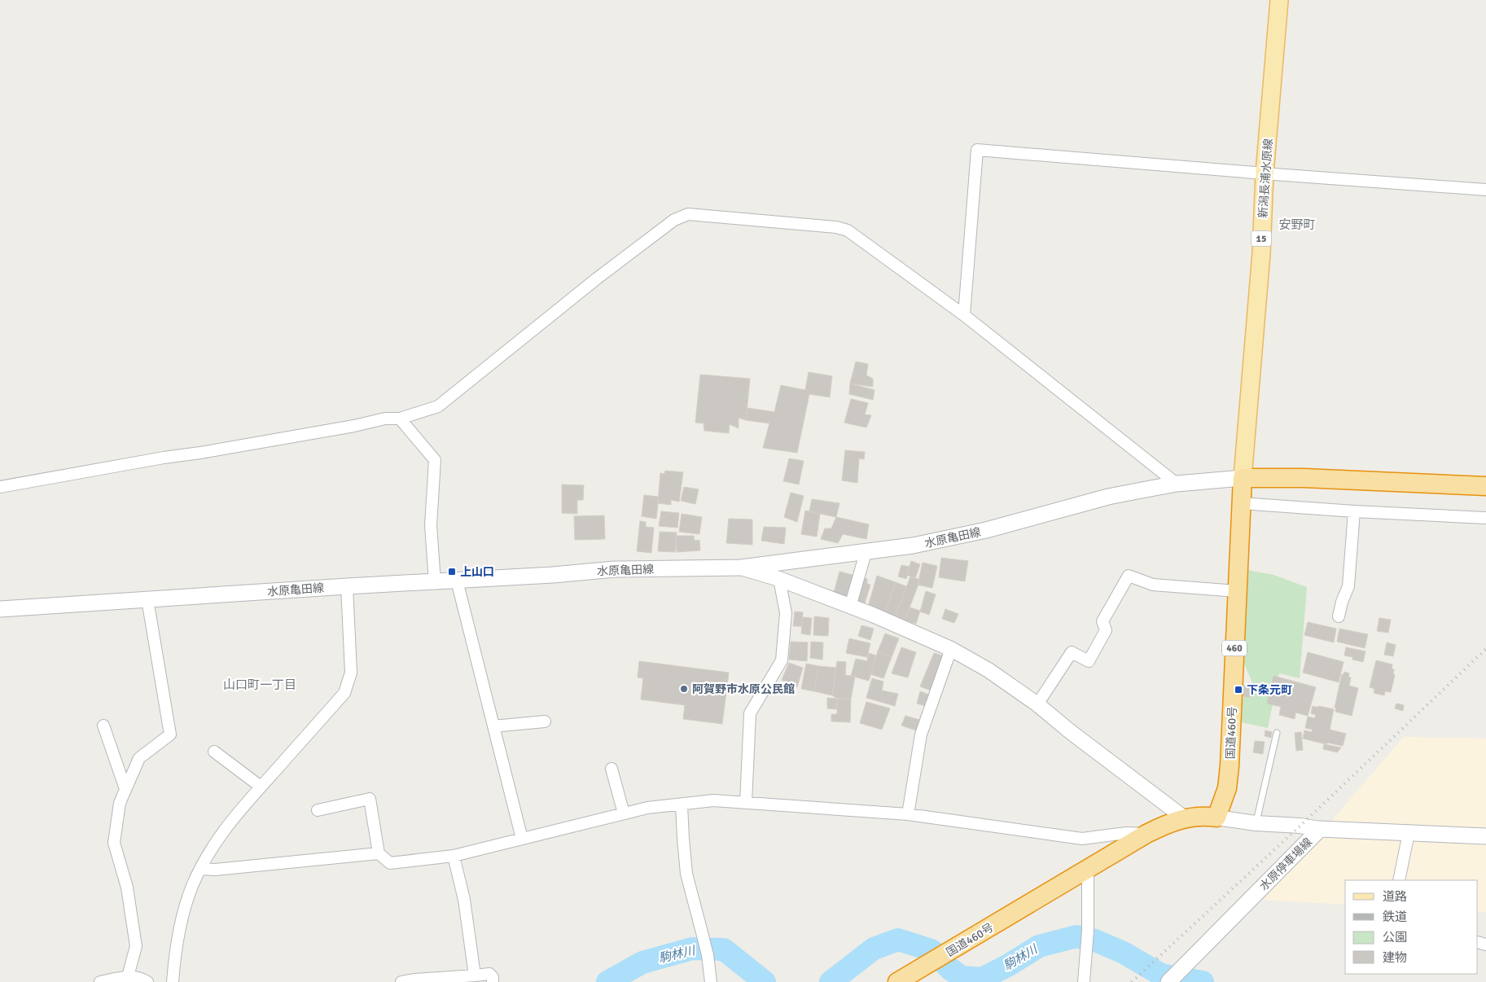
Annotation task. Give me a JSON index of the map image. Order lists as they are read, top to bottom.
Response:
{
  "streets": {
    "highway": ["460", "国道460号"],
    "main road": [
      "新潟長浦水原線",
      "15",
      "水原亀田線",
      "水原停車場線"
    ]
  },
  "crossings": [
    ["新潟長浦水原線", "水原亀田線"],
    ["新潟長浦水原線", "国道460号"],
    ["水原亀田線", "国道460号"]
  ],
  "districts": ["安野町", "山口町一丁目"],
  "water": ["駒林川"],
  "places": {
    "transit": ["上山口", "下条元町"],
    "other": ["阿賀野市水原公民館"]
  },
  "legend": [
    "道路",
    "鉄道",
    "公園",
    "建物"
  ]
}
